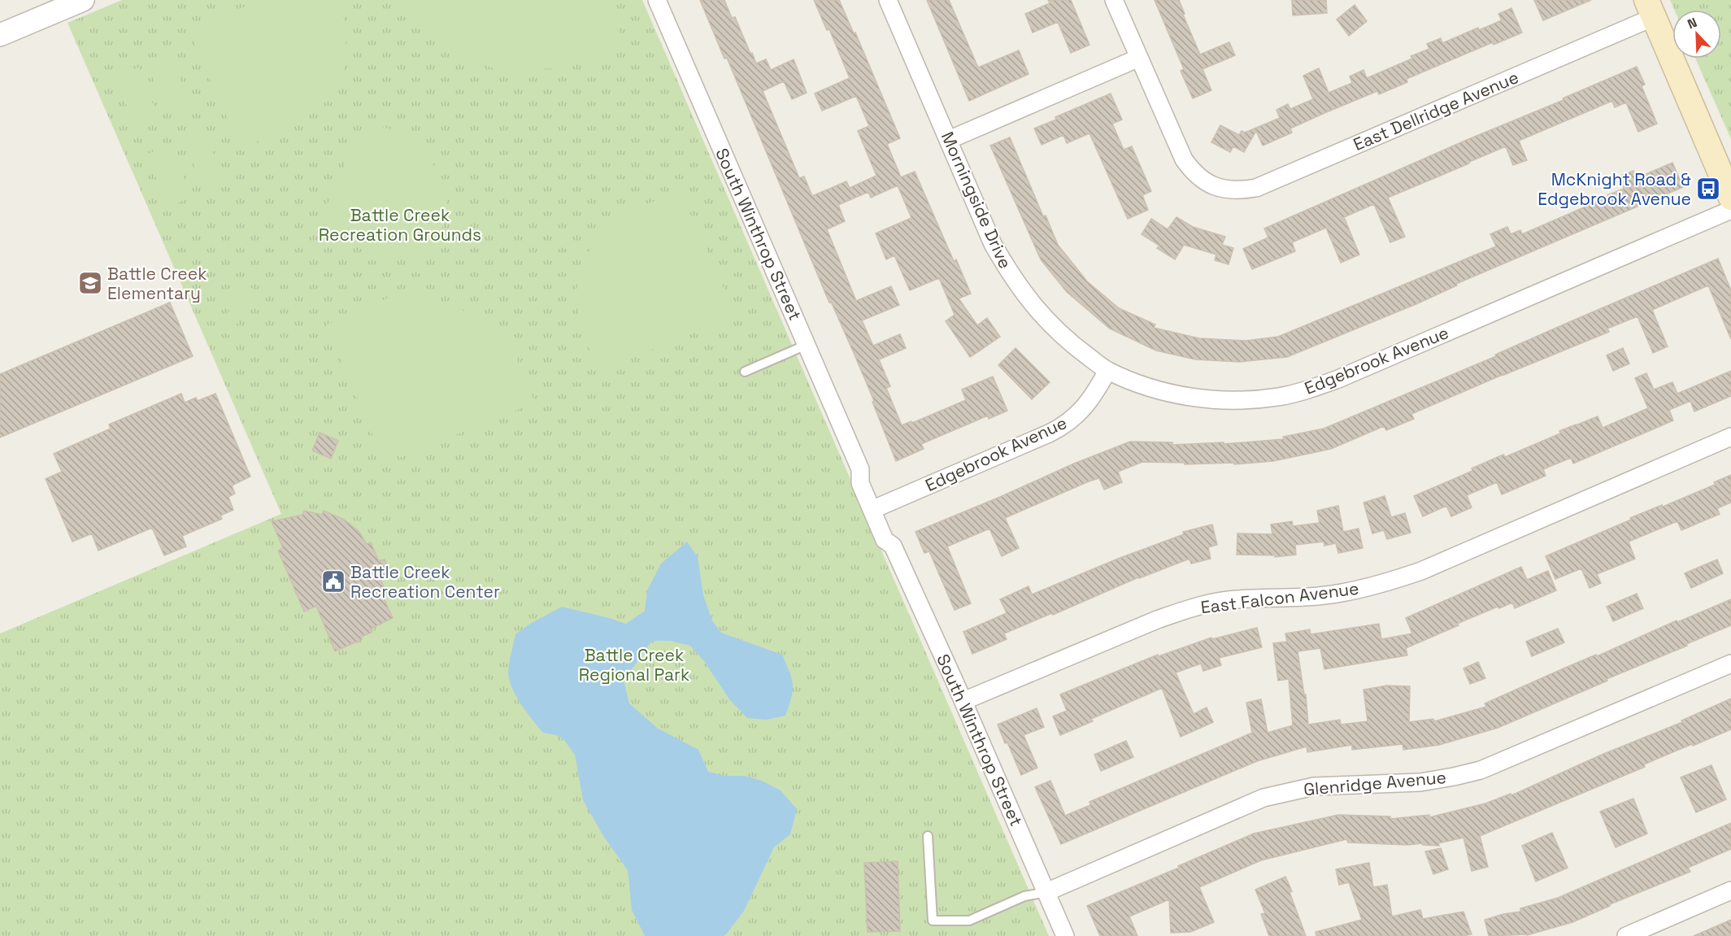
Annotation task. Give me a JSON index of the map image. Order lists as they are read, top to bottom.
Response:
{
  "streets": {
    "street": [
      "East Dellridge Avenue",
      "Morningside Drive",
      "South Winthrop Street",
      "Edgebrook Avenue",
      "East Falcon Avenue",
      "Glenridge Avenue"
    ]
  },
  "crossings": [
    ["Morningside Drive", "Edgebrook Avenue"],
    ["South Winthrop Street", "Edgebrook Avenue"],
    ["South Winthrop Street", "East Falcon Avenue"],
    ["South Winthrop Street", "Glenridge Avenue"]
  ],
  "parks": ["Battle Creek Recreation Grounds", "Battle Creek Regional Park"],
  "places": {
    "bus stop": ["McKnight Road & Edgebrook Avenue"],
    "school or university": ["Battle Creek Elementary"],
    "public building": ["Battle Creek Recreation Center"]
  },
  "north": "top left"
}
